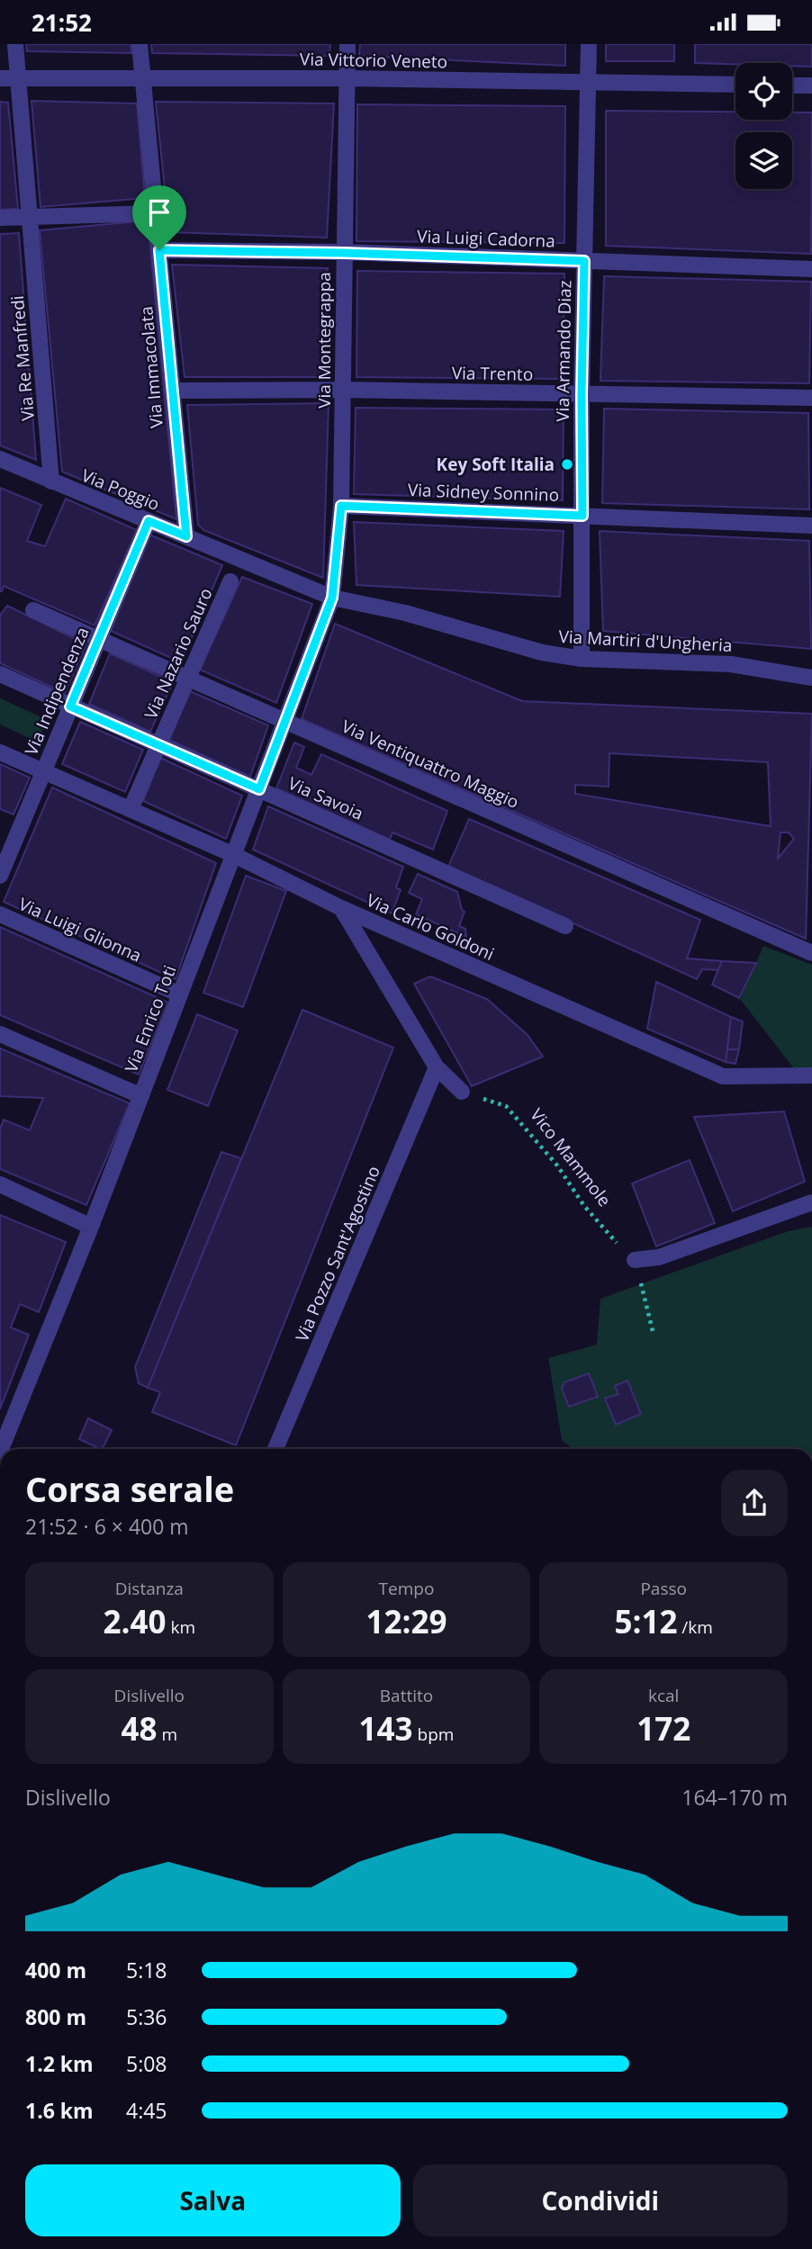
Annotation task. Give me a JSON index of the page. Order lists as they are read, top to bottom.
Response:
{
  "streets": {
    "street": [
      "Via Vittorio Veneto",
      "Via Luigi Cadorna",
      "Via Montegrappa",
      "Via Armando Diaz",
      "Via Re Manfredi",
      "Via Immacolata",
      "Via Trento",
      "Via Poggio",
      "Via Sidney Sonnino",
      "Via Martiri d'Ungheria",
      "Via Nazario Sauro",
      "Via Indipendenza",
      "Via Ventiquattro Maggio",
      "Via Savoia",
      "Via Carlo Goldoni",
      "Via Luigi Glionna",
      "Via Enrico Toti",
      "Via Pozzo Sant'Agostino"
    ],
    "path": ["Vico Mammole"]
  },
  "crossings": [
    ["Via Vittorio Veneto", "Via Montegrappa"],
    ["Via Vittorio Veneto", "Via Armando Diaz"],
    ["Via Vittorio Veneto", "Via Re Manfredi"],
    ["Via Vittorio Veneto", "Via Immacolata"],
    ["Via Luigi Cadorna", "Via Montegrappa"],
    ["Via Luigi Cadorna", "Via Armando Diaz"],
    ["Via Luigi Cadorna", "Via Immacolata"],
    ["Via Montegrappa", "Via Trento"],
    ["Via Montegrappa", "Via Poggio"],
    ["Via Montegrappa", "Via Sidney Sonnino"],
    ["Via Montegrappa", "Via Martiri d'Ungheria"],
    ["Via Montegrappa", "Via Enrico Toti"],
    ["Via Armando Diaz", "Via Trento"],
    ["Via Armando Diaz", "Via Sidney Sonnino"],
    ["Via Armando Diaz", "Via Martiri d'Ungheria"],
    ["Via Re Manfredi", "Via Poggio"],
    ["Via Immacolata", "Via Trento"],
    ["Via Immacolata", "Via Poggio"],
    ["Via Poggio", "Via Martiri d'Ungheria"],
    ["Via Poggio", "Via Indipendenza"],
    ["Via Poggio", "Via Enrico Toti"],
    ["Via Martiri d'Ungheria", "Via Enrico Toti"],
    ["Via Nazario Sauro", "Via Ventiquattro Maggio"],
    ["Via Nazario Sauro", "Via Savoia"],
    ["Via Nazario Sauro", "Via Carlo Goldoni"],
    ["Via Indipendenza", "Via Ventiquattro Maggio"],
    ["Via Indipendenza", "Via Savoia"],
    ["Via Indipendenza", "Via Carlo Goldoni"],
    ["Via Ventiquattro Maggio", "Via Enrico Toti"],
    ["Via Savoia", "Via Enrico Toti"],
    ["Via Carlo Goldoni", "Via Enrico Toti"],
    ["Via Luigi Glionna", "Via Enrico Toti"]
  ],
  "places": ["Key Soft Italia"],
  "page": {
    "status": "21:52",
    "heading": ["Corsa serale", "21:52 · 6 × 400 m"],
    "stats": [
      ["Distanza", "2.40 km"],
      ["Tempo", "12:29"],
      ["Passo", "5:12 /km"],
      ["Dislivello", "48 m"],
      ["Battito", "143 bpm"],
      ["kcal", "172"]
    ],
    "chart": ["Dislivello", "164–170 m"],
    "list": [
      {
        "name": "400 m",
        "note": "5:18"
      },
      {
        "name": "800 m",
        "note": "5:36"
      },
      {
        "name": "1.2 km",
        "note": "5:08"
      },
      {
        "name": "1.6 km",
        "note": "4:45"
      }
    ],
    "buttons": ["Salva", "Condividi"]
  }
}
